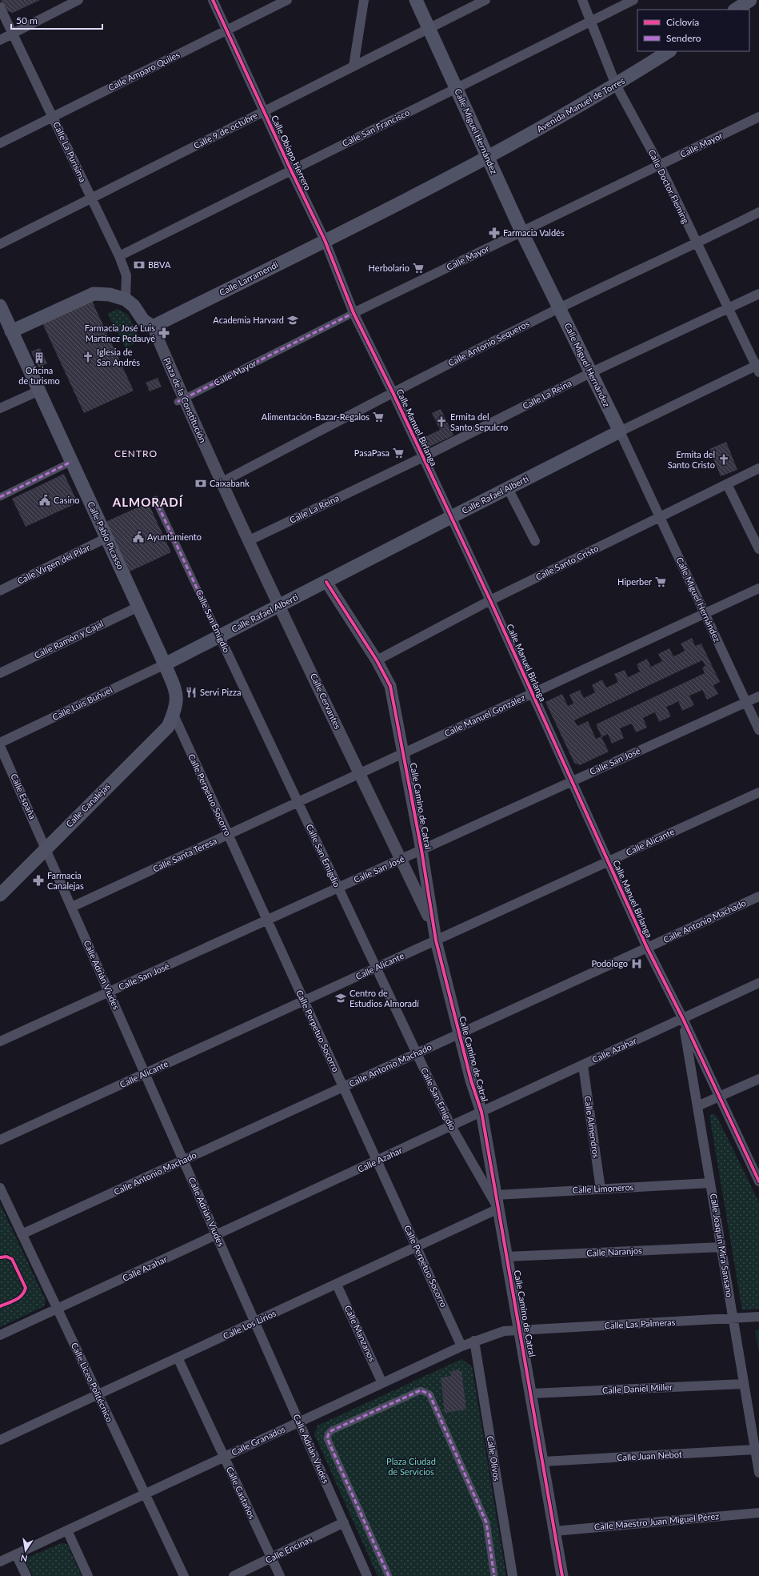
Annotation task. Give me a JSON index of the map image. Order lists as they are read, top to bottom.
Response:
{
  "streets": {
    "main road": [
      "Avenida Manuel de Torres",
      "Calle Miguel Hernández",
      "Calle Larramendi",
      "Calle Rafael Alberti",
      "Calle Pablo Picasso",
      "Calle Canalejas"
    ],
    "street": [
      "Calle Amparo Quiles",
      "Calle San Francisco",
      "Calle 9 de octubre",
      "Calle Mayor",
      "Calle La Purísima",
      "Calle Obispo Herrero",
      "Calle Doctor Fleming",
      "Calle Antonio Sequeros",
      "Calle La Reina",
      "Plaza de la Constitución",
      "Calle Manuel Birlanga",
      "Calle Santo Cristo",
      "Calle Virgen del Pilar",
      "Calle San Emigdio",
      "Calle Ramón y Cajal",
      "Calle Cervantes",
      "Calle Luis Buñuel",
      "Calle Manuel González",
      "Calle San José",
      "Calle Perpetuo Socorro",
      "Calle España",
      "Calle Camino de Catral",
      "Calle Alicante",
      "Calle Santa Teresa",
      "Calle Antonio Machado",
      "Calle Adrián Viudes",
      "Calle Azahar",
      "Calle Almendros",
      "Calle Limoneros",
      "Calle Joaquín Mira Sansano",
      "Calle Naranjos",
      "Calle Las Palmeras",
      "Calle Los Lirios",
      "Calle Manzanos",
      "Calle Liceo Politécnico",
      "Calle Daniel Miller",
      "Calle Granados",
      "Calle Juan Nebot",
      "Calle Olivos",
      "Calle Castaños",
      "Calle Maestro Juan Miguel Pérez",
      "Calle Encinas"
    ]
  },
  "crossings": [
    ["Calle Amparo Quiles", "Calle La Purísima"],
    ["Calle Amparo Quiles", "Calle Obispo Herrero"],
    ["Avenida Manuel de Torres", "Calle Miguel Hernández"],
    ["Avenida Manuel de Torres", "Calle Doctor Fleming"],
    ["Avenida Manuel de Torres", "Calle Larramendi"],
    ["Calle San Francisco", "Calle Miguel Hernández"],
    ["Calle San Francisco", "Calle La Purísima"],
    ["Calle San Francisco", "Calle Obispo Herrero"],
    ["Calle San Francisco", "Calle Doctor Fleming"],
    ["Calle 9 de octubre", "Calle Miguel Hernández"],
    ["Calle 9 de octubre", "Calle La Purísima"],
    ["Calle 9 de octubre", "Calle Obispo Herrero"],
    ["Calle Miguel Hernández", "Calle Mayor"],
    ["Calle Miguel Hernández", "Calle Larramendi"],
    ["Calle Miguel Hernández", "Calle Antonio Sequeros"],
    ["Calle Miguel Hernández", "Calle La Reina"],
    ["Calle Miguel Hernández", "Calle Rafael Alberti"],
    ["Calle Miguel Hernández", "Calle Santo Cristo"],
    ["Calle Miguel Hernández", "Calle Manuel González"],
    ["Calle Miguel Hernández", "Calle San José"],
    ["Calle Mayor", "Calle Obispo Herrero"],
    ["Calle Mayor", "Calle Doctor Fleming"],
    ["Calle Mayor", "Plaza de la Constitución"],
    ["Calle Mayor", "Calle Manuel Birlanga"],
    ["Calle Obispo Herrero", "Calle Larramendi"],
    ["Calle Obispo Herrero", "Calle Manuel Birlanga"],
    ["Calle Doctor Fleming", "Calle Antonio Sequeros"],
    ["Calle Doctor Fleming", "Calle La Reina"],
    ["Calle Doctor Fleming", "Calle Rafael Alberti"],
    ["Calle Larramendi", "Plaza de la Constitución"],
    ["Calle Antonio Sequeros", "Plaza de la Constitución"],
    ["Calle Antonio Sequeros", "Calle Manuel Birlanga"],
    ["Calle Antonio Sequeros", "Calle Cervantes"],
    ["Calle La Reina", "Calle Manuel Birlanga"],
    ["Calle La Reina", "Calle Cervantes"],
    ["Plaza de la Constitución", "Calle Cervantes"],
    ["Calle Manuel Birlanga", "Calle Rafael Alberti"],
    ["Calle Manuel Birlanga", "Calle Santo Cristo"],
    ["Calle Manuel Birlanga", "Calle Manuel González"],
    ["Calle Manuel Birlanga", "Calle San José"],
    ["Calle Manuel Birlanga", "Calle Alicante"],
    ["Calle Manuel Birlanga", "Calle Antonio Machado"],
    ["Calle Manuel Birlanga", "Calle Azahar"],
    ["Calle Manuel Birlanga", "Calle Joaquín Mira Sansano"],
    ["Calle Rafael Alberti", "Calle Pablo Picasso"],
    ["Calle Rafael Alberti", "Calle San Emigdio"],
    ["Calle Rafael Alberti", "Calle Cervantes"],
    ["Calle Rafael Alberti", "Calle Luis Buñuel"],
    ["Calle Rafael Alberti", "Calle Camino de Catral"],
    ["Calle Pablo Picasso", "Calle Virgen del Pilar"],
    ["Calle Pablo Picasso", "Calle Ramón y Cajal"],
    ["Calle Pablo Picasso", "Calle Luis Buñuel"],
    ["Calle Pablo Picasso", "Calle Perpetuo Socorro"],
    ["Calle Pablo Picasso", "Calle Canalejas"],
    ["Calle Santo Cristo", "Calle Camino de Catral"],
    ["Calle San Emigdio", "Calle Manuel González"],
    ["Calle San Emigdio", "Calle San José"],
    ["Calle San Emigdio", "Calle Camino de Catral"],
    ["Calle San Emigdio", "Calle Alicante"],
    ["Calle San Emigdio", "Calle Santa Teresa"],
    ["Calle San Emigdio", "Calle Antonio Machado"],
    ["Calle San Emigdio", "Calle Azahar"],
    ["Calle San Emigdio", "Calle Los Lirios"],
    ["Calle Cervantes", "Calle Manuel González"],
    ["Calle Cervantes", "Calle San José"],
    ["Calle Cervantes", "Calle Camino de Catral"],
    ["Calle Manuel González", "Calle Camino de Catral"],
    ["Calle Manuel González", "Calle Santa Teresa"],
    ["Calle San José", "Calle Perpetuo Socorro"],
    ["Calle San José", "Calle Camino de Catral"],
    ["Calle San José", "Calle Adrián Viudes"],
    ["Calle Perpetuo Socorro", "Calle Canalejas"],
    ["Calle Perpetuo Socorro", "Calle Alicante"],
    ["Calle Perpetuo Socorro", "Calle Santa Teresa"],
    ["Calle Perpetuo Socorro", "Calle Antonio Machado"],
    ["Calle Perpetuo Socorro", "Calle Azahar"],
    ["Calle Perpetuo Socorro", "Calle Los Lirios"],
    ["Calle Perpetuo Socorro", "Calle Granados"],
    ["Calle España", "Calle Canalejas"],
    ["Calle España", "Calle Adrián Viudes"],
    ["Calle Canalejas", "Calle Adrián Viudes"],
    ["Calle Camino de Catral", "Calle Alicante"],
    ["Calle Camino de Catral", "Calle Antonio Machado"],
    ["Calle Camino de Catral", "Calle Azahar"],
    ["Calle Camino de Catral", "Calle Limoneros"],
    ["Calle Camino de Catral", "Calle Naranjos"],
    ["Calle Camino de Catral", "Calle Las Palmeras"],
    ["Calle Camino de Catral", "Calle Los Lirios"],
    ["Calle Camino de Catral", "Calle Daniel Miller"],
    ["Calle Camino de Catral", "Calle Granados"],
    ["Calle Camino de Catral", "Calle Juan Nebot"],
    ["Calle Camino de Catral", "Calle Maestro Juan Miguel Pérez"],
    ["Calle Alicante", "Calle Adrián Viudes"],
    ["Calle Santa Teresa", "Calle Adrián Viudes"],
    ["Calle Antonio Machado", "Calle Adrián Viudes"],
    ["Calle Antonio Machado", "Calle Liceo Politécnico"],
    ["Calle Adrián Viudes", "Calle Azahar"],
    ["Calle Adrián Viudes", "Calle Los Lirios"],
    ["Calle Adrián Viudes", "Calle Granados"],
    ["Calle Adrián Viudes", "Calle Encinas"],
    ["Calle Azahar", "Calle Almendros"],
    ["Calle Azahar", "Calle Joaquín Mira Sansano"],
    ["Calle Azahar", "Calle Liceo Politécnico"],
    ["Calle Almendros", "Calle Limoneros"],
    ["Calle Limoneros", "Calle Joaquín Mira Sansano"],
    ["Calle Joaquín Mira Sansano", "Calle Naranjos"],
    ["Calle Joaquín Mira Sansano", "Calle Las Palmeras"],
    ["Calle Joaquín Mira Sansano", "Calle Daniel Miller"],
    ["Calle Joaquín Mira Sansano", "Calle Juan Nebot"],
    ["Calle Las Palmeras", "Calle Granados"],
    ["Calle Los Lirios", "Calle Manzanos"],
    ["Calle Los Lirios", "Calle Liceo Politécnico"],
    ["Calle Los Lirios", "Calle Castaños"],
    ["Calle Manzanos", "Calle Granados"],
    ["Calle Liceo Politécnico", "Calle Granados"],
    ["Calle Granados", "Calle Olivos"],
    ["Calle Granados", "Calle Castaños"],
    ["Calle Castaños", "Calle Encinas"]
  ],
  "districts": ["CENTRO", "ALMORADÍ"],
  "parks": ["Plaza Ciudad de Servicios"],
  "places": {
    "pharmacy": ["Farmacia Valdés", "Farmacia José Luis Martínez Pedauyé", "Farmacia Canalejas"],
    "bank": ["BBVA", "Caixabank"],
    "supermarket": [
      "Herbolario",
      "Alimentación-Bazar-Regalos",
      "PasaPasa",
      "Hiperber"
    ],
    "school or university": ["Academia Harvard", "Centro de Estudios Almoradí"],
    "church": ["Iglesia de San Andrés", "Ermita del Santo Sepulcro", "Ermita del Santo Cristo"],
    "building": ["Oficina de turismo"],
    "public building": ["Casino", "Ayuntamiento"],
    "restaurant": ["Servi Pizza"],
    "hospital": ["Podologo"]
  },
  "legend": ["Ciclovía", "Sendero"],
  "scale_bar": "50 m",
  "north": "bottom"
}
